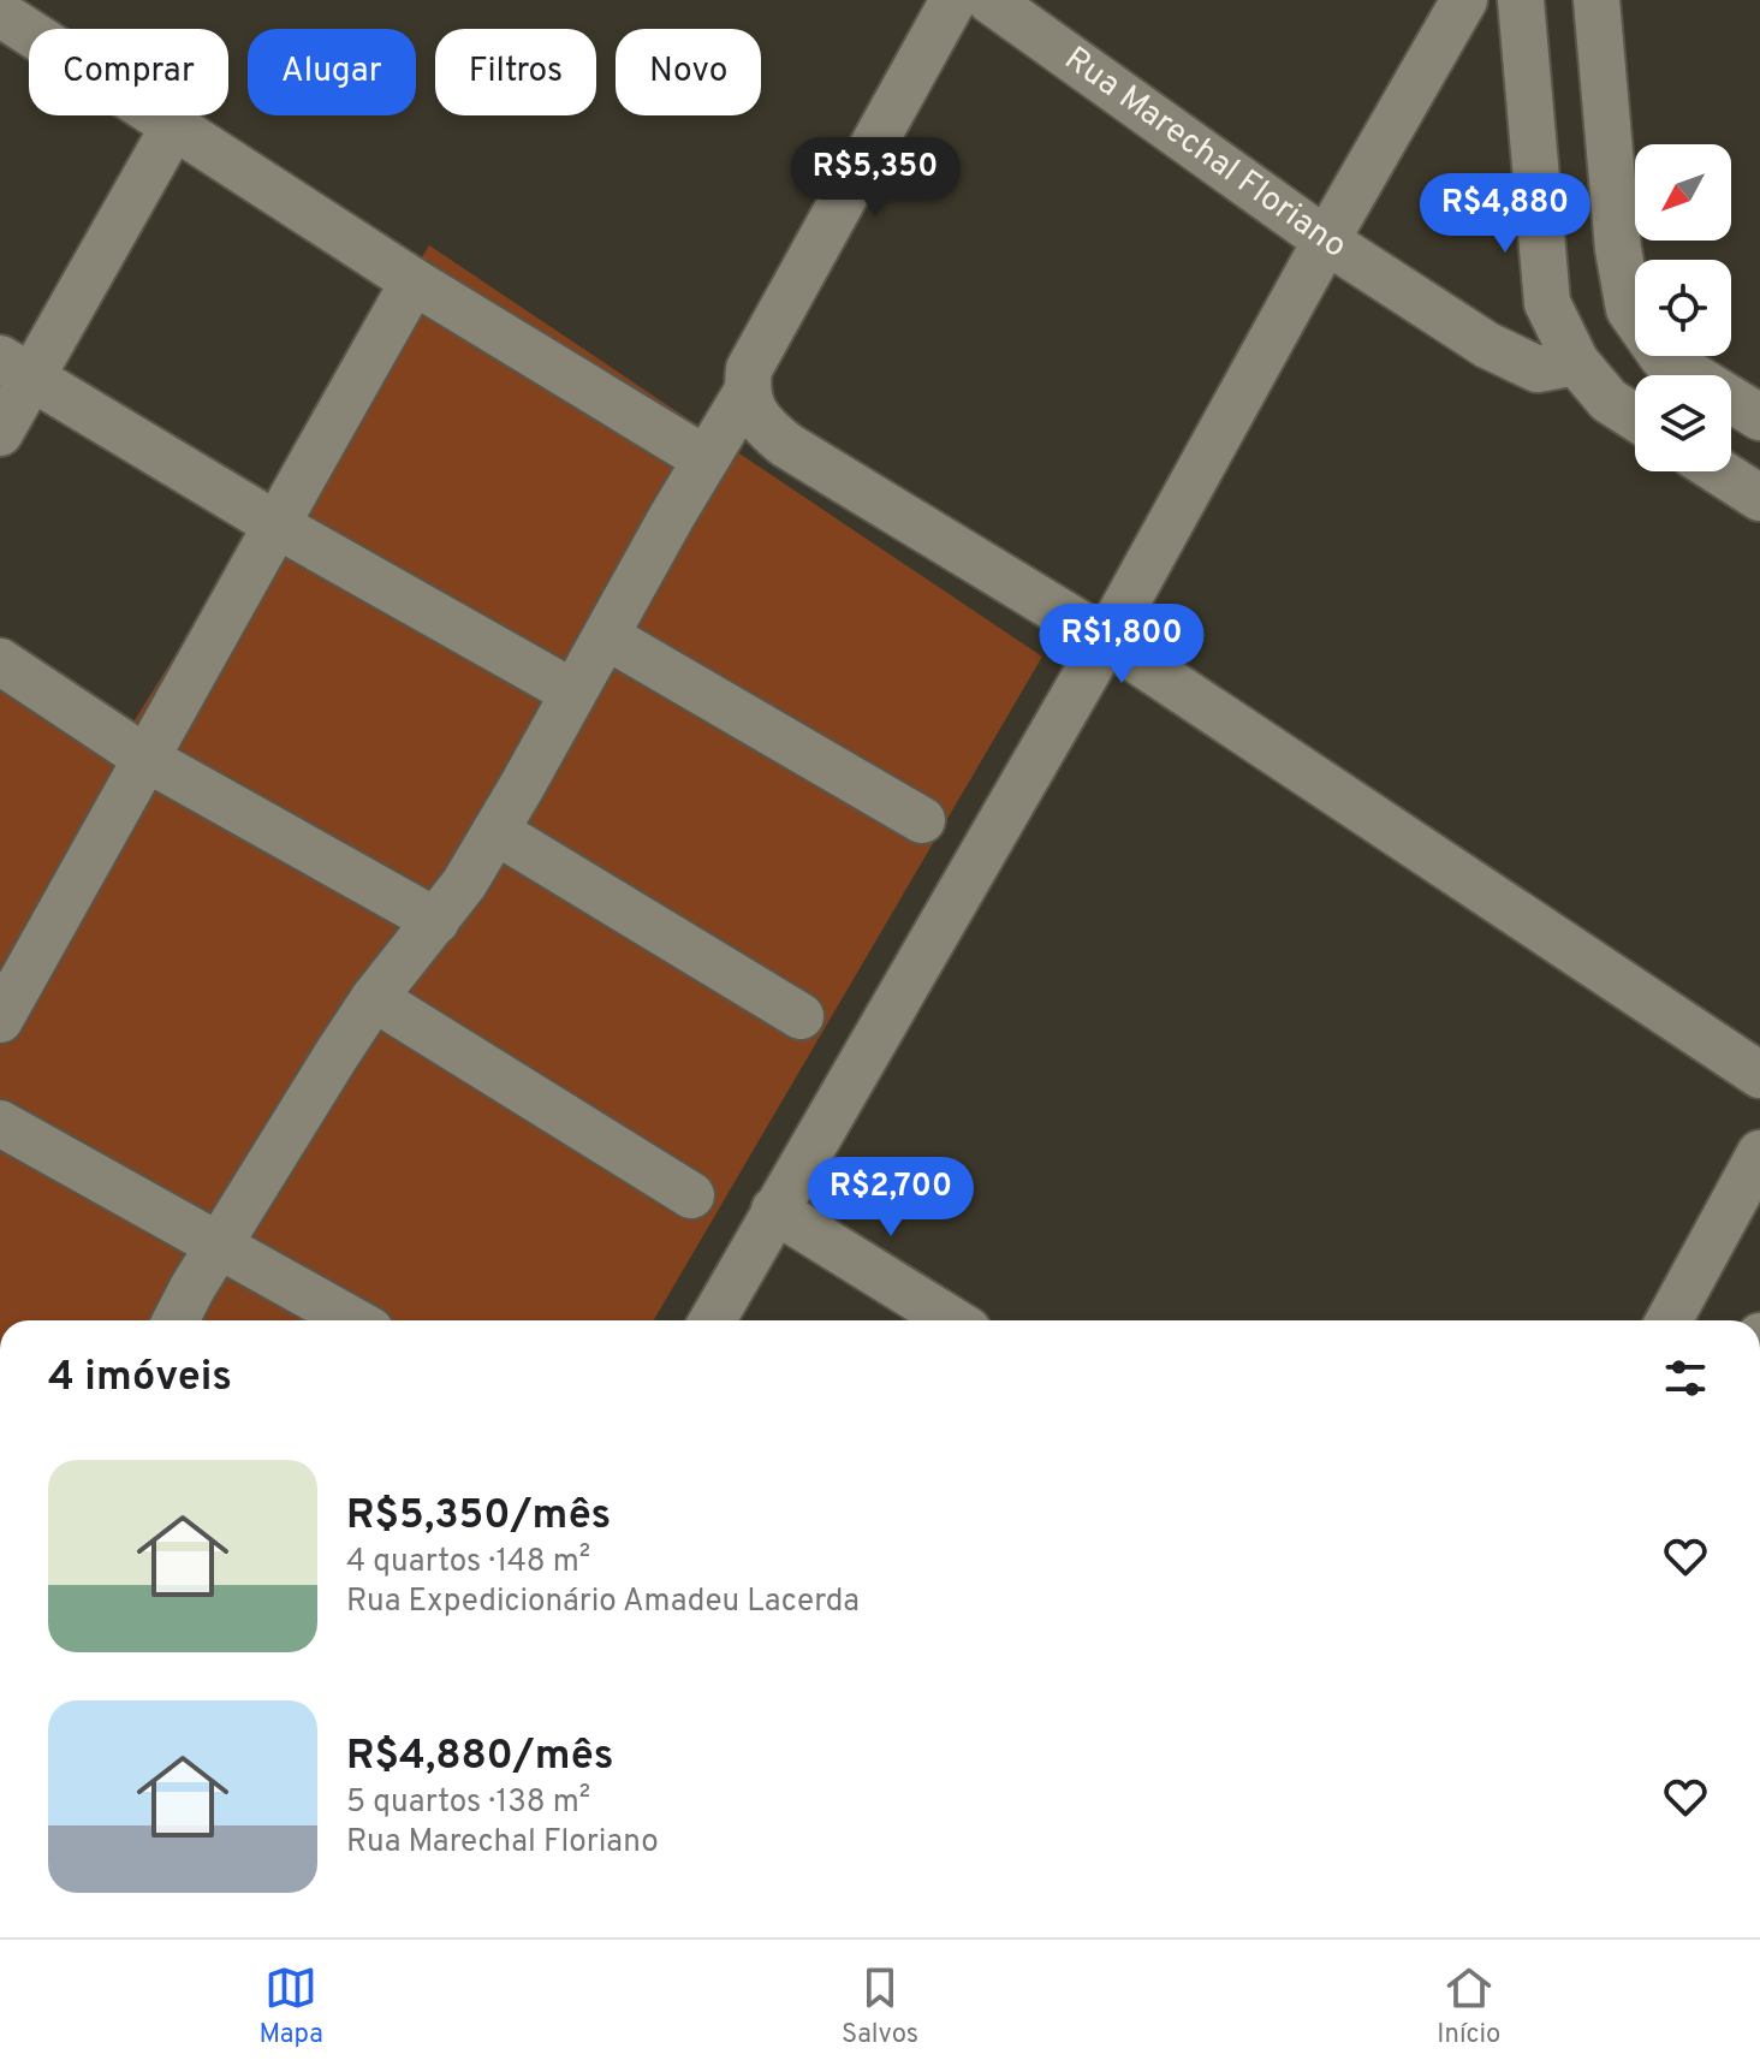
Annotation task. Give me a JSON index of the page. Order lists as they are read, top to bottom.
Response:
{
  "streets": {
    "street": ["Rua Marechal Floriano"]
  },
  "north": "bottom left",
  "page": {
    "chip": [
      "Comprar",
      "Alugar",
      "Filtros",
      "Novo"
    ],
    "price": [
      "R$5,350",
      "R$4,880",
      "R$1,800",
      "R$2,700"
    ],
    "heading": "4 imóveis",
    "list": [
      {
        "name": "R$5,350/mês",
        "note": "4 quartos · 148 m² · Rua Expedicionário Amadeu Lacerda"
      },
      {
        "name": "R$4,880/mês",
        "note": "5 quartos · 138 m² · Rua Marechal Floriano"
      }
    ],
    "tabs": ["Mapa", "Salvos", "Início"]
  }
}
